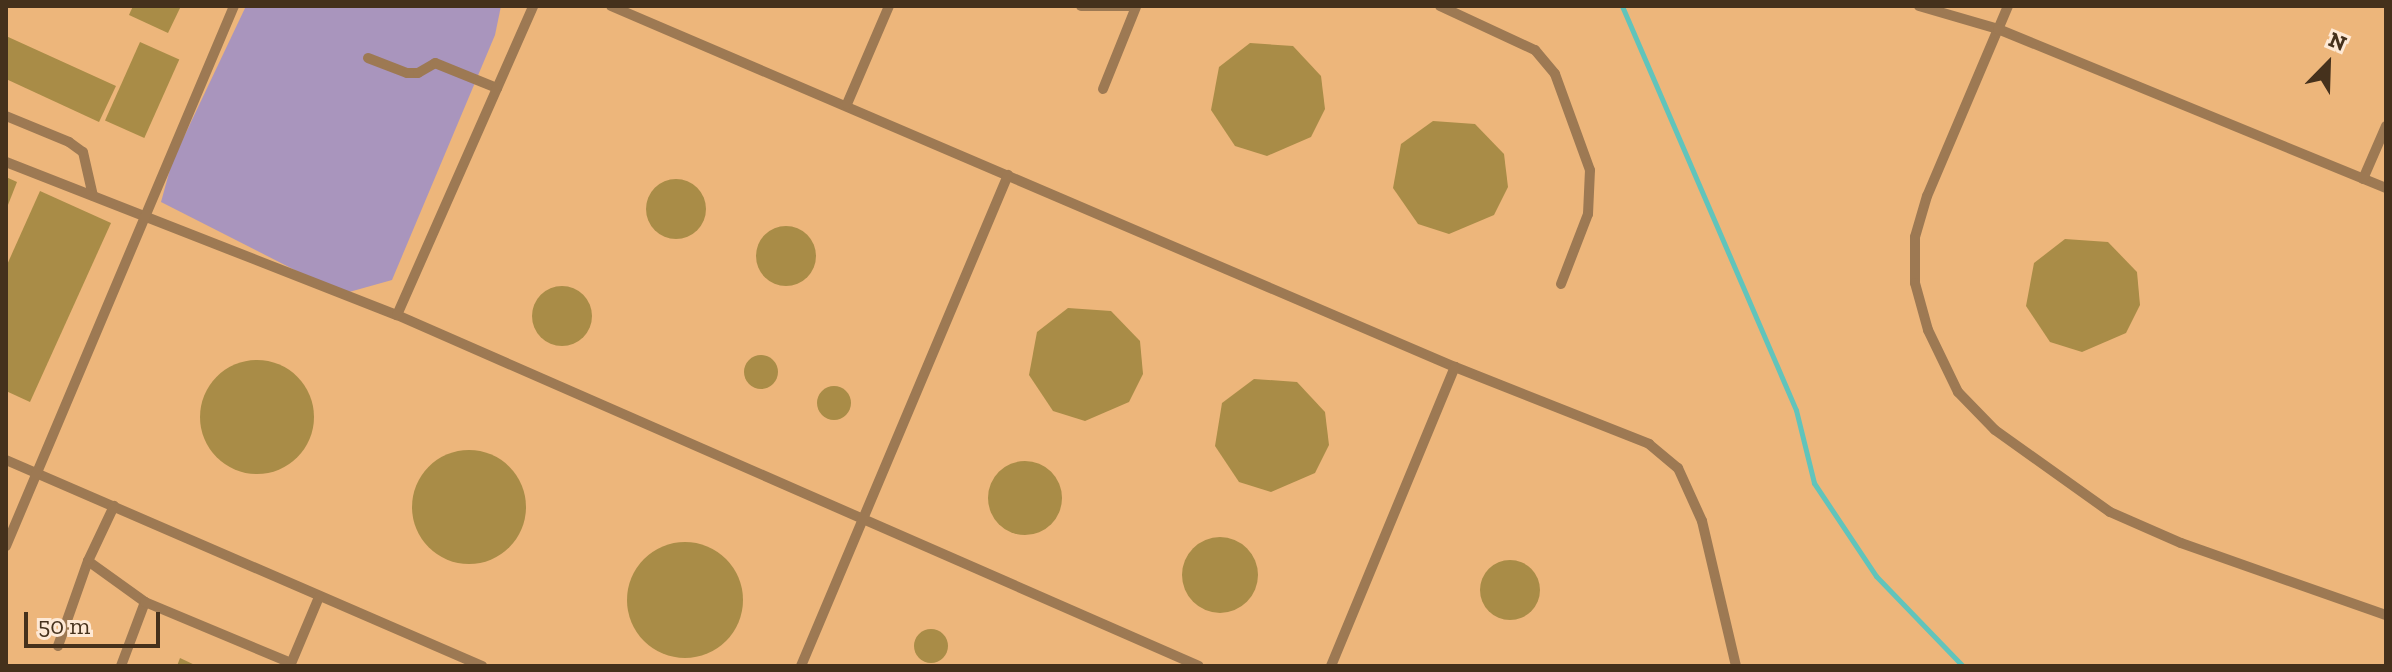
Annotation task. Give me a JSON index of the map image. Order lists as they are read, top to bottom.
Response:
{
  "scale_bar": "50 m",
  "north": "top right"
}
